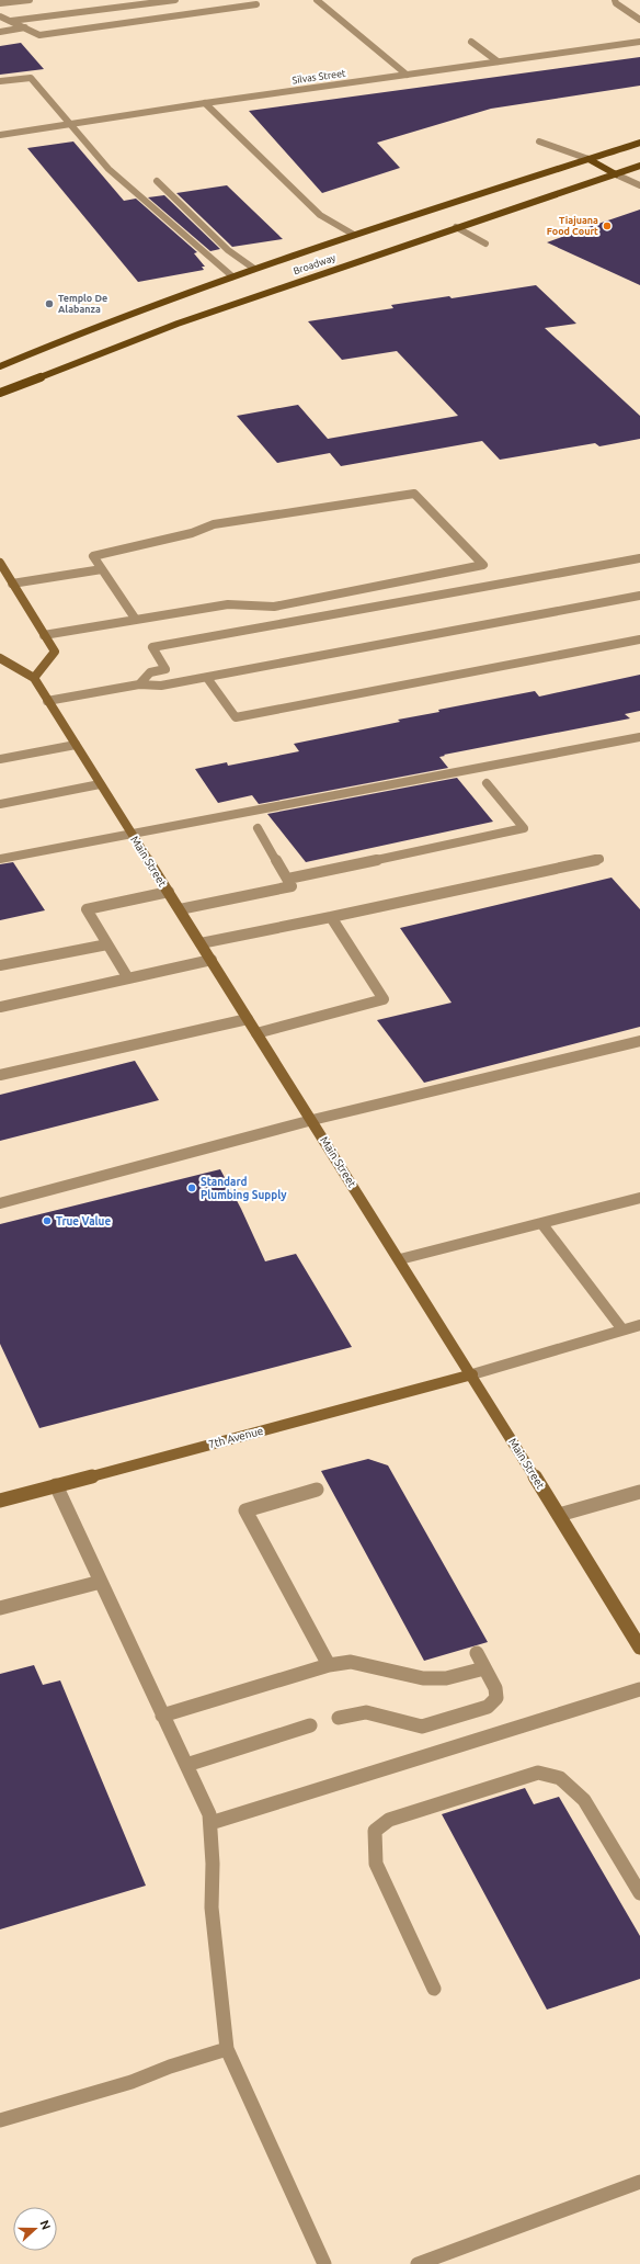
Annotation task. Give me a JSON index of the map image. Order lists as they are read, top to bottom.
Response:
{
  "streets": {
    "main road": ["Broadway", "Main Street", "7th Avenue"],
    "street": ["Silvas Street"]
  },
  "crossings": [
    ["Main Street", "7th Avenue"]
  ],
  "places": [
    "Tiajuana Food Court",
    "Templo De Alabanza",
    "Standard Plumbing Supply",
    "True Value"
  ],
  "north": "right"
}
